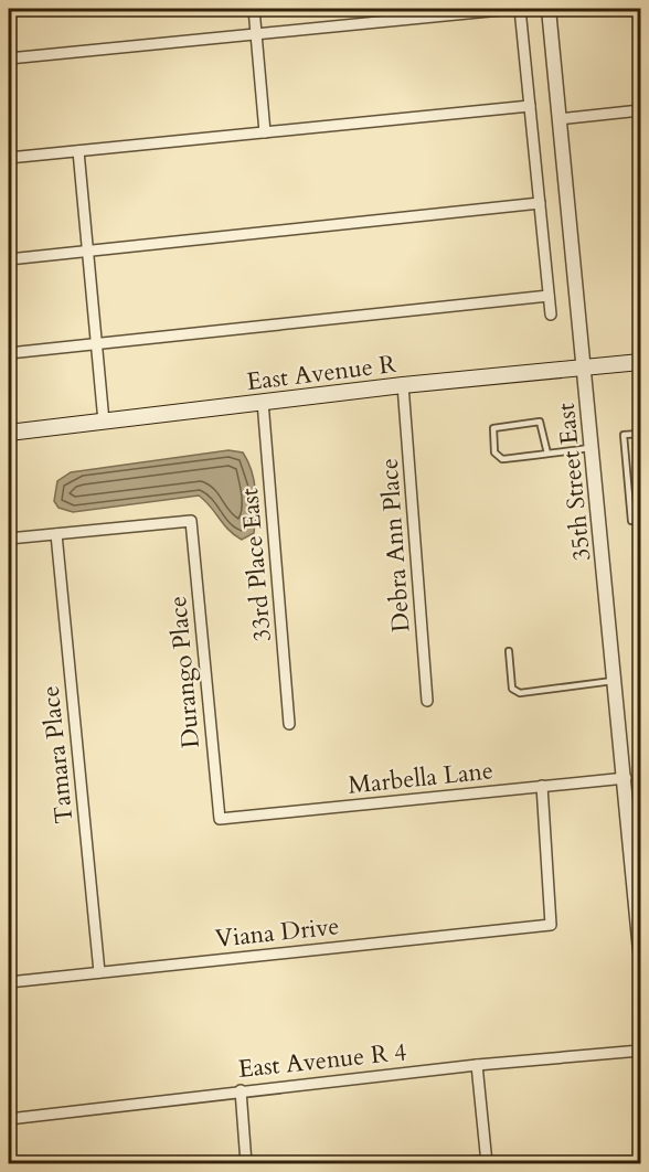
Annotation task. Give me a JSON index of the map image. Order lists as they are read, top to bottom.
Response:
{
  "streets": {
    "main road": ["East Avenue R"],
    "street": [
      "35th Street East",
      "Debra Ann Place",
      "33rd Place East",
      "Durango Place",
      "Tamara Place",
      "Marbella Lane",
      "Viana Drive",
      "East Avenue R 4"
    ]
  },
  "crossings": [
    ["East Avenue R", "35th Street East"],
    ["East Avenue R", "Debra Ann Place"],
    ["East Avenue R", "33rd Place East"],
    ["35th Street East", "Marbella Lane"],
    ["Durango Place", "Tamara Place"],
    ["Durango Place", "Marbella Lane"],
    ["Tamara Place", "Viana Drive"],
    ["Marbella Lane", "Viana Drive"]
  ]
}
